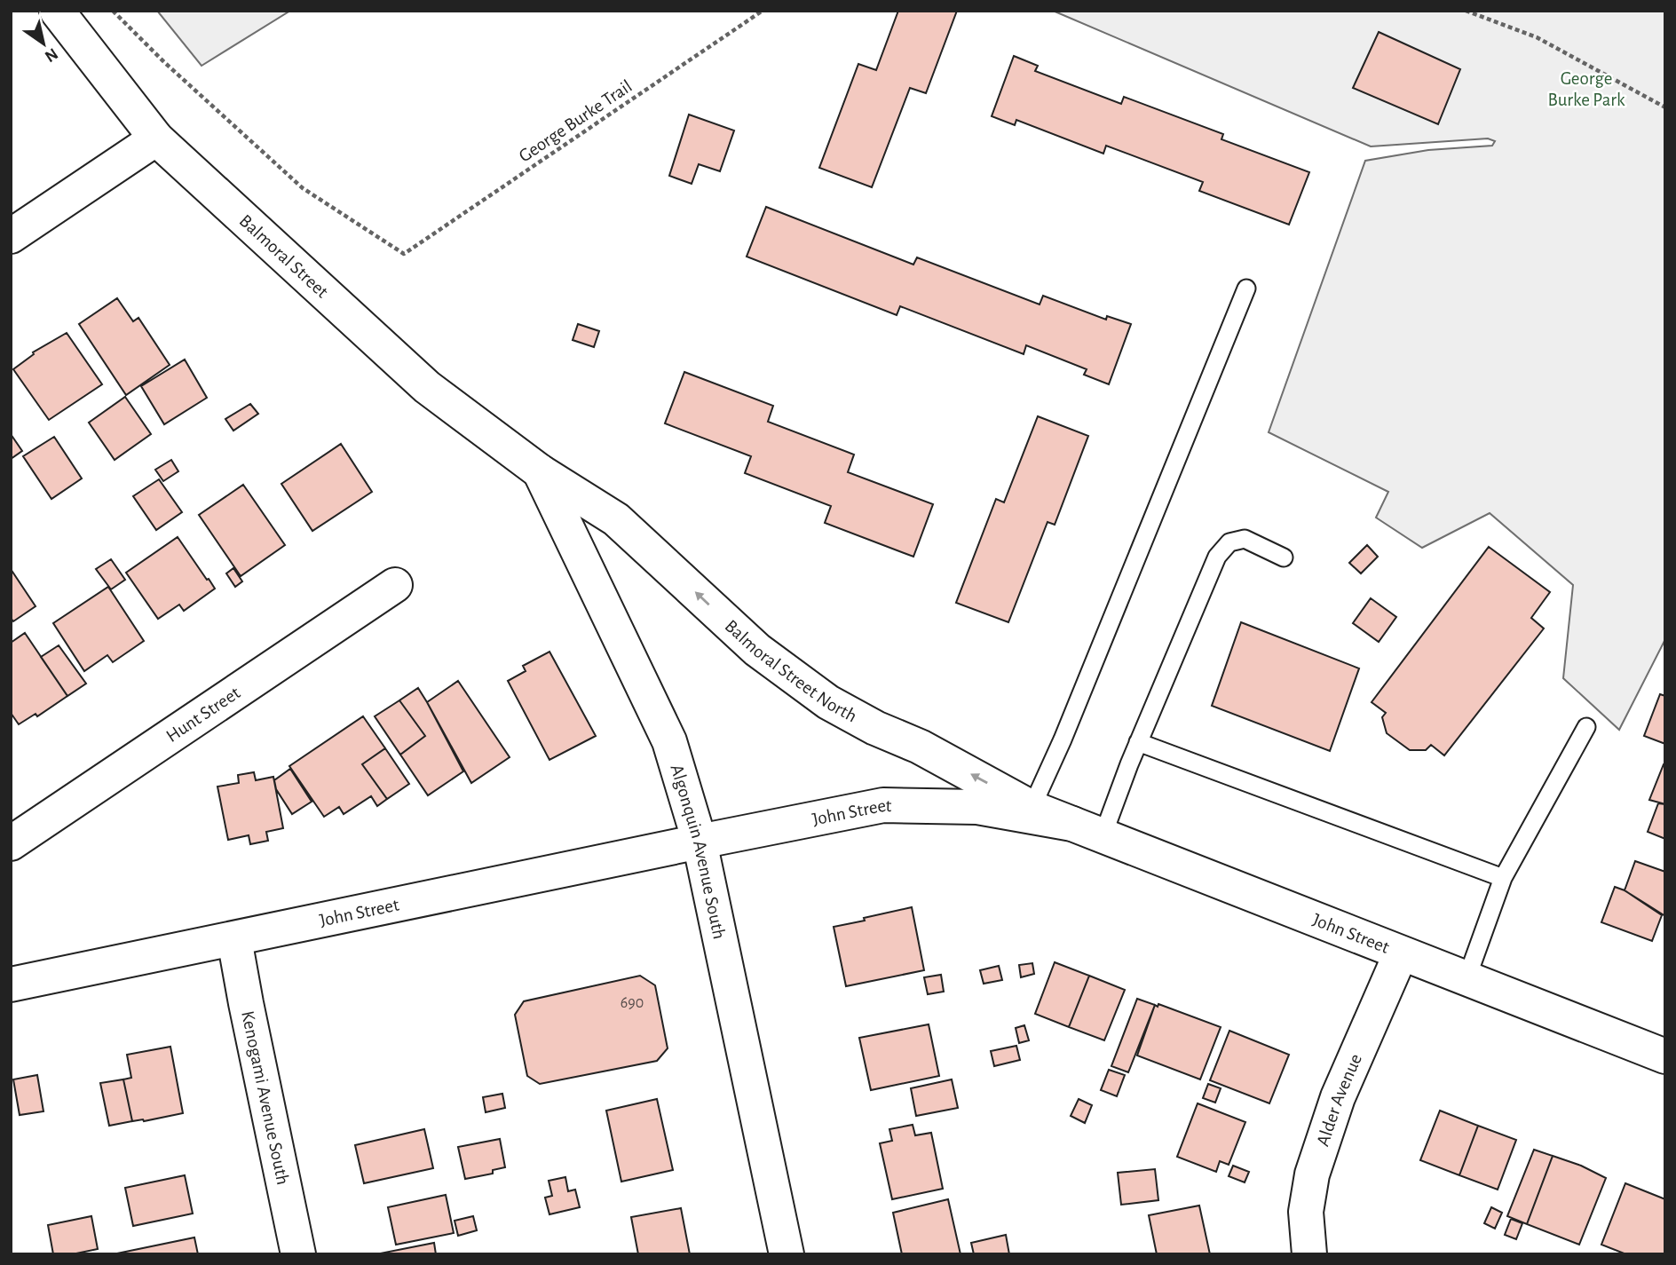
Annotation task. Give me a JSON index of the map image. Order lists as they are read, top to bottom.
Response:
{
  "streets": {
    "main road": [
      "Balmoral Street",
      "Balmoral Street North",
      "Hunt Street",
      "John Street",
      "Algonquin Avenue South",
      "Kenogami Avenue South",
      "Alder Avenue"
    ],
    "path": ["George Burke Trail"]
  },
  "crossings": [
    ["Balmoral Street", "Balmoral Street North"],
    ["Balmoral Street", "Algonquin Avenue South"],
    ["Balmoral Street North", "John Street"],
    ["Balmoral Street North", "Algonquin Avenue South"],
    ["John Street", "Algonquin Avenue South"],
    ["John Street", "Kenogami Avenue South"],
    ["John Street", "Alder Avenue"]
  ],
  "one_way": ["Balmoral Street North"],
  "parks": ["George Burke Park"],
  "house_numbers": ["690"],
  "north": "bottom right"
}
